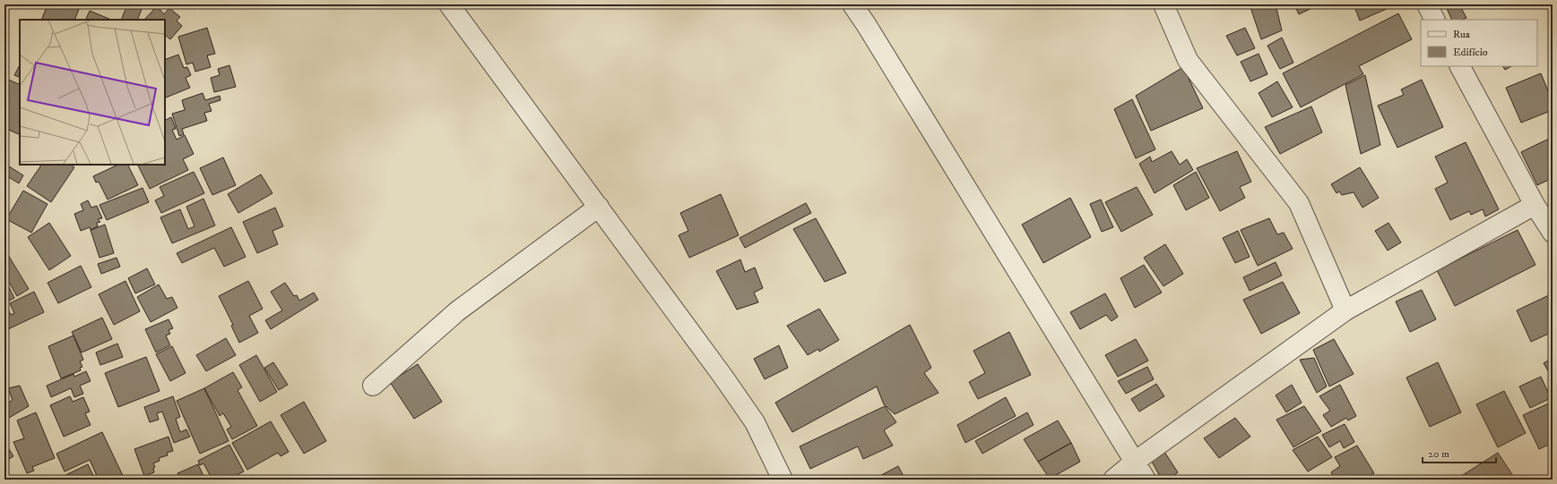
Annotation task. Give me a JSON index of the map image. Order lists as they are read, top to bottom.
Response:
{
  "legend": ["Rua", "Edifício"],
  "scale_bar": "20 m"
}
